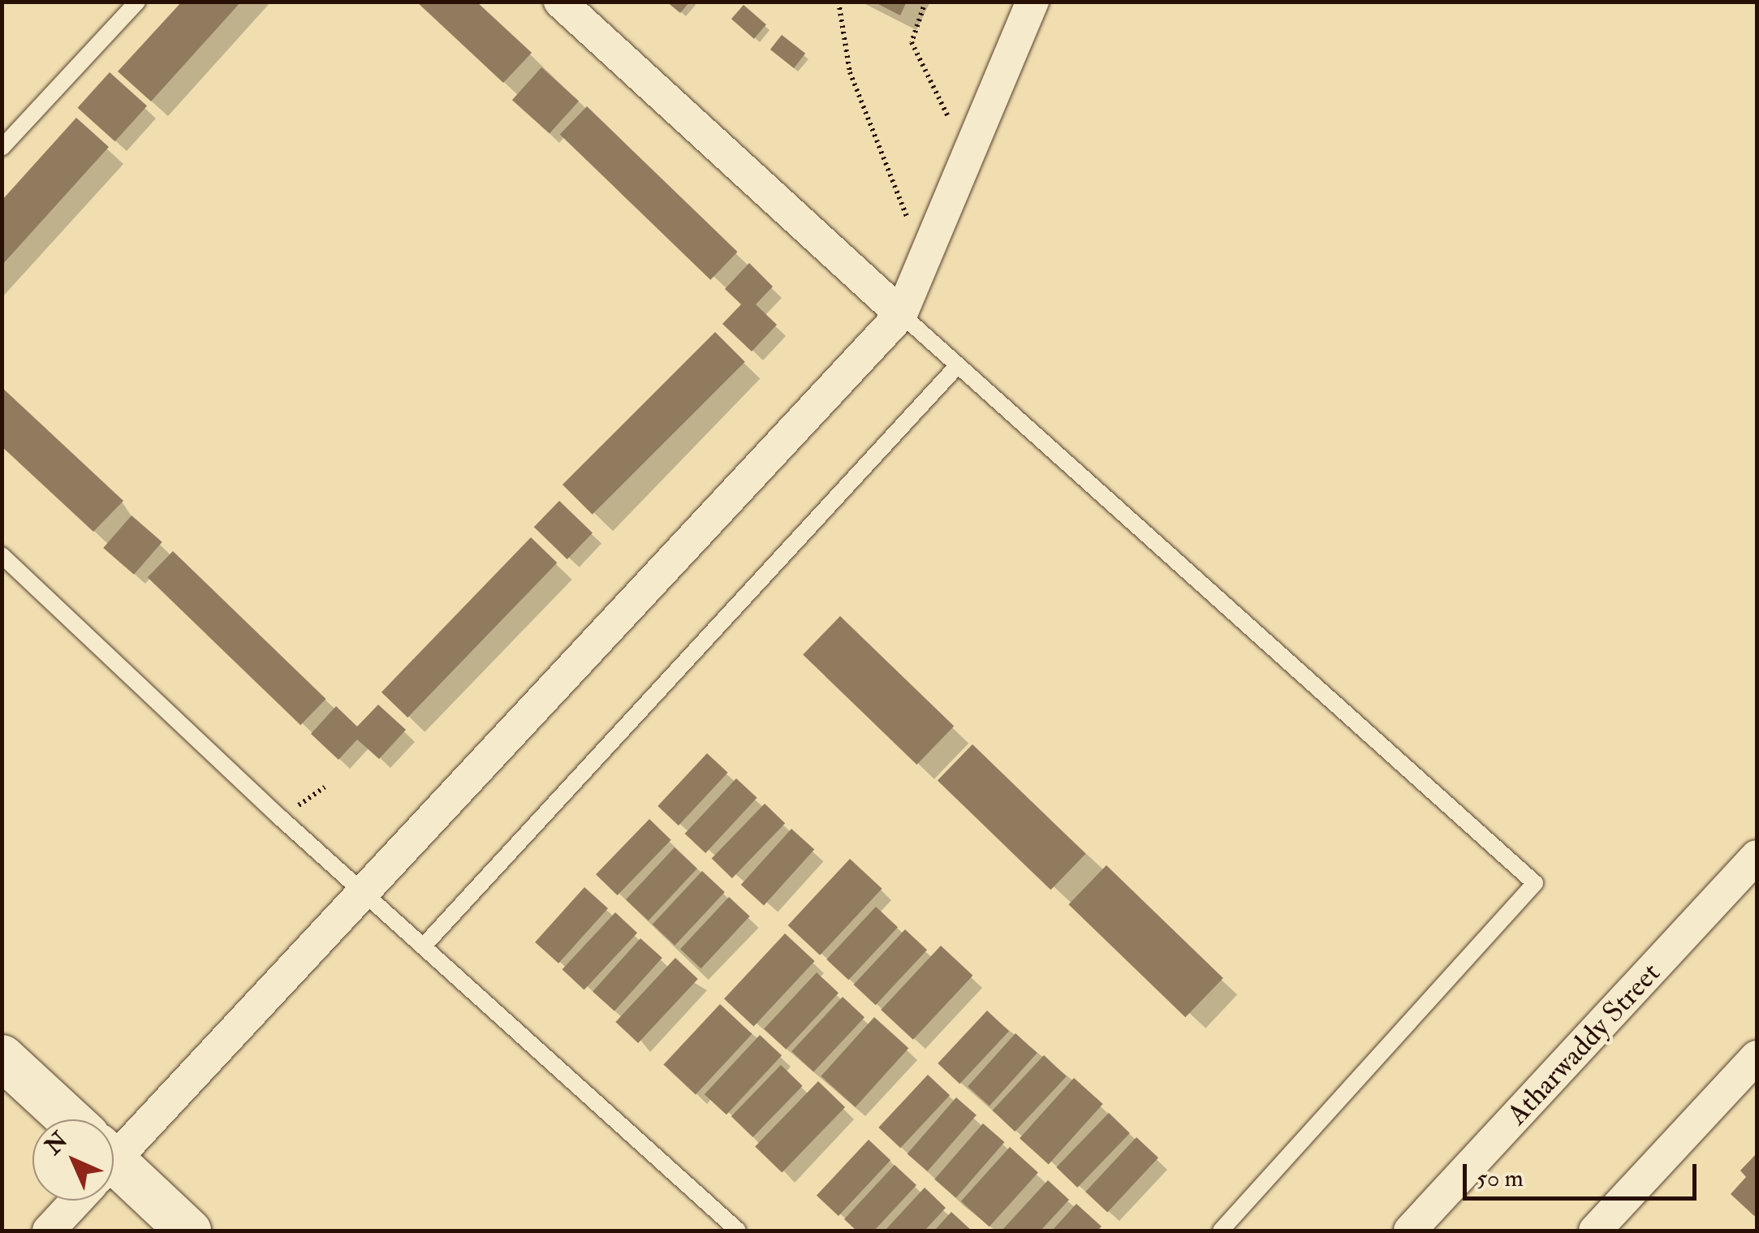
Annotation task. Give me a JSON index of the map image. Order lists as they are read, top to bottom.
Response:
{
  "streets": {
    "street": ["Atharwaddy Street"]
  },
  "scale_bar": "50 m",
  "north": "top left"
}
